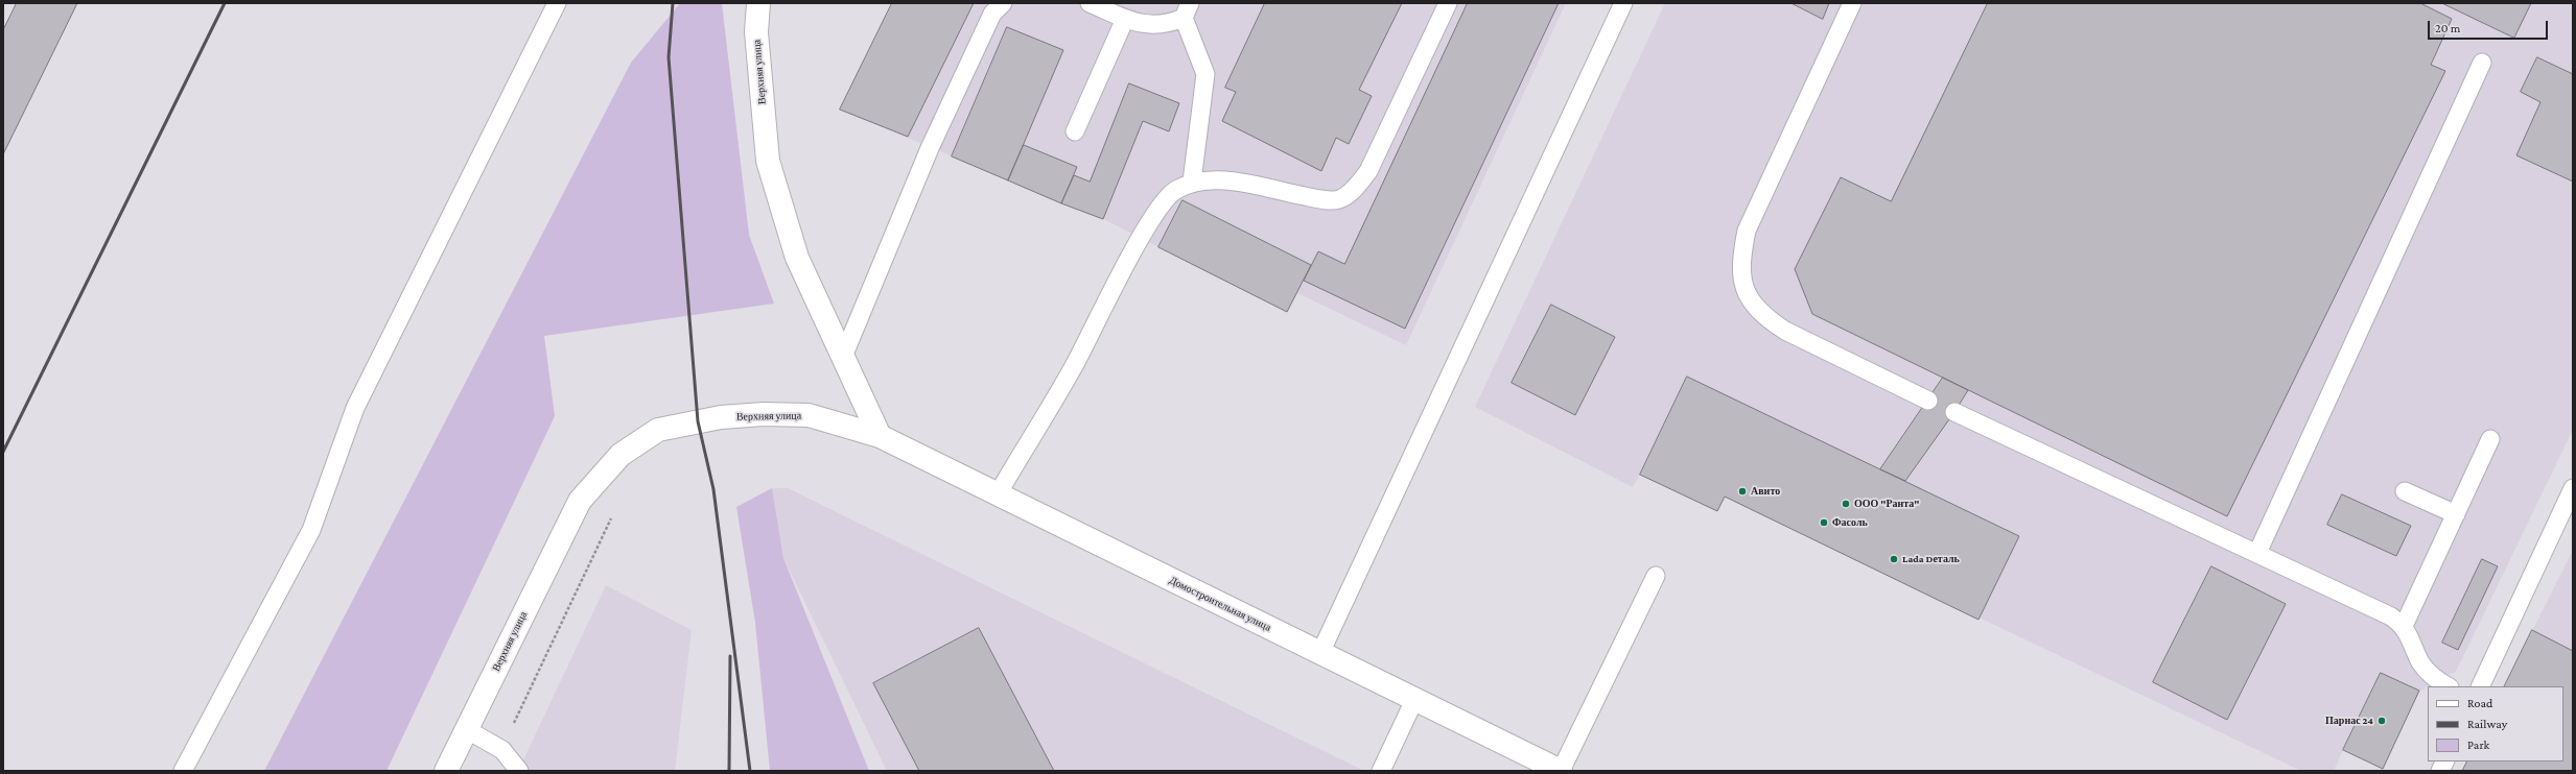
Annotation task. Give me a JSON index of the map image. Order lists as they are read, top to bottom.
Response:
{
  "streets": {
    "street": ["Верхняя улица", "Домостроительная улица"]
  },
  "crossings": [
    ["Верхняя улица", "Домостроительная улица"]
  ],
  "places": [
    "Авито",
    "ООО \"Ранта\"",
    "Фасоль",
    "Lada Dеталь",
    "Парнас 24"
  ],
  "legend": ["Road", "Railway", "Park"],
  "scale_bar": "20 m"
}
